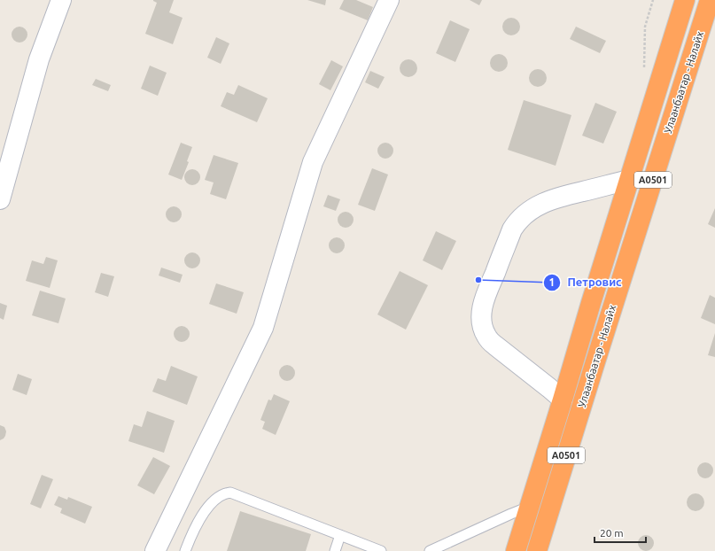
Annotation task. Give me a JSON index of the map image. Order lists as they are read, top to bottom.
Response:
{
  "streets": {
    "highway": ["Улаанбаатар - Налайх", "A0501"]
  },
  "places": ["Петровис"],
  "scale_bar": "20 m"
}
